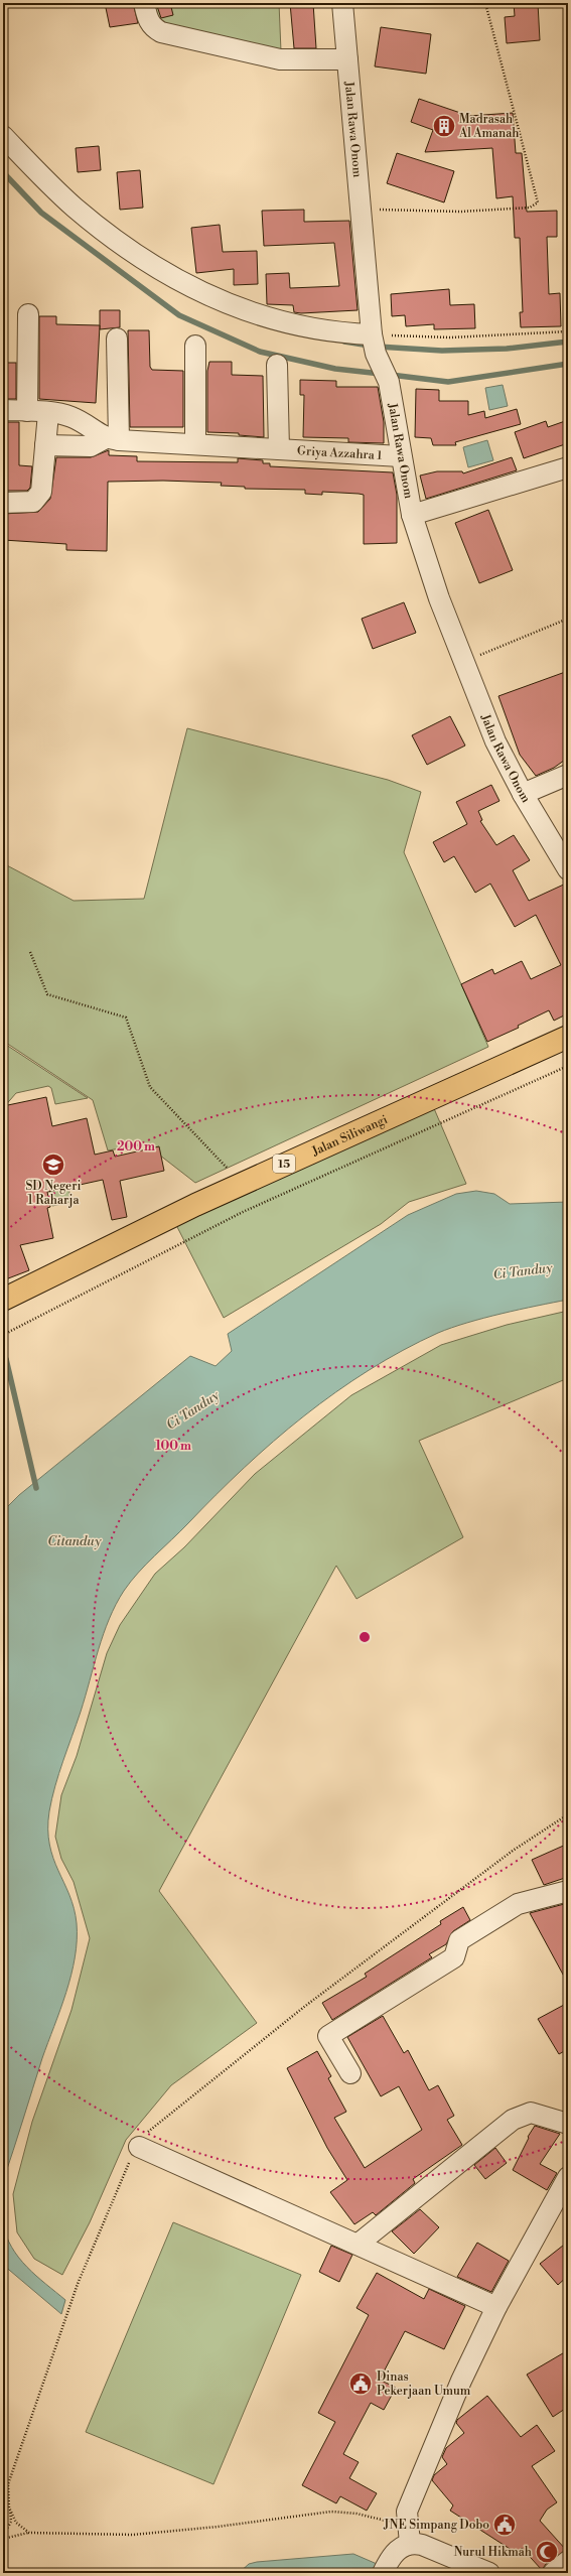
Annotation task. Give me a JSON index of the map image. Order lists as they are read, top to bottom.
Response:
{
  "streets": {
    "highway": ["Jalan Siliwangi", "15"],
    "street": ["Jalan Rawa Onom", "Griya Azzahra 1"]
  },
  "crossings": [
    ["Jalan Rawa Onom", "Griya Azzahra 1"]
  ],
  "water": ["Ci Tanduy", "Citanduy"],
  "places": {
    "building": ["Madrasah Al Amanah"],
    "school or university": ["SD Negeri 1 Raharja"],
    "public building": ["Dinas Pekerjaan Umum", "JNE Simpang Dobo"],
    "mosque": ["Nurul Hikmah"]
  },
  "rings": ["200 m", "100 m"]
}
